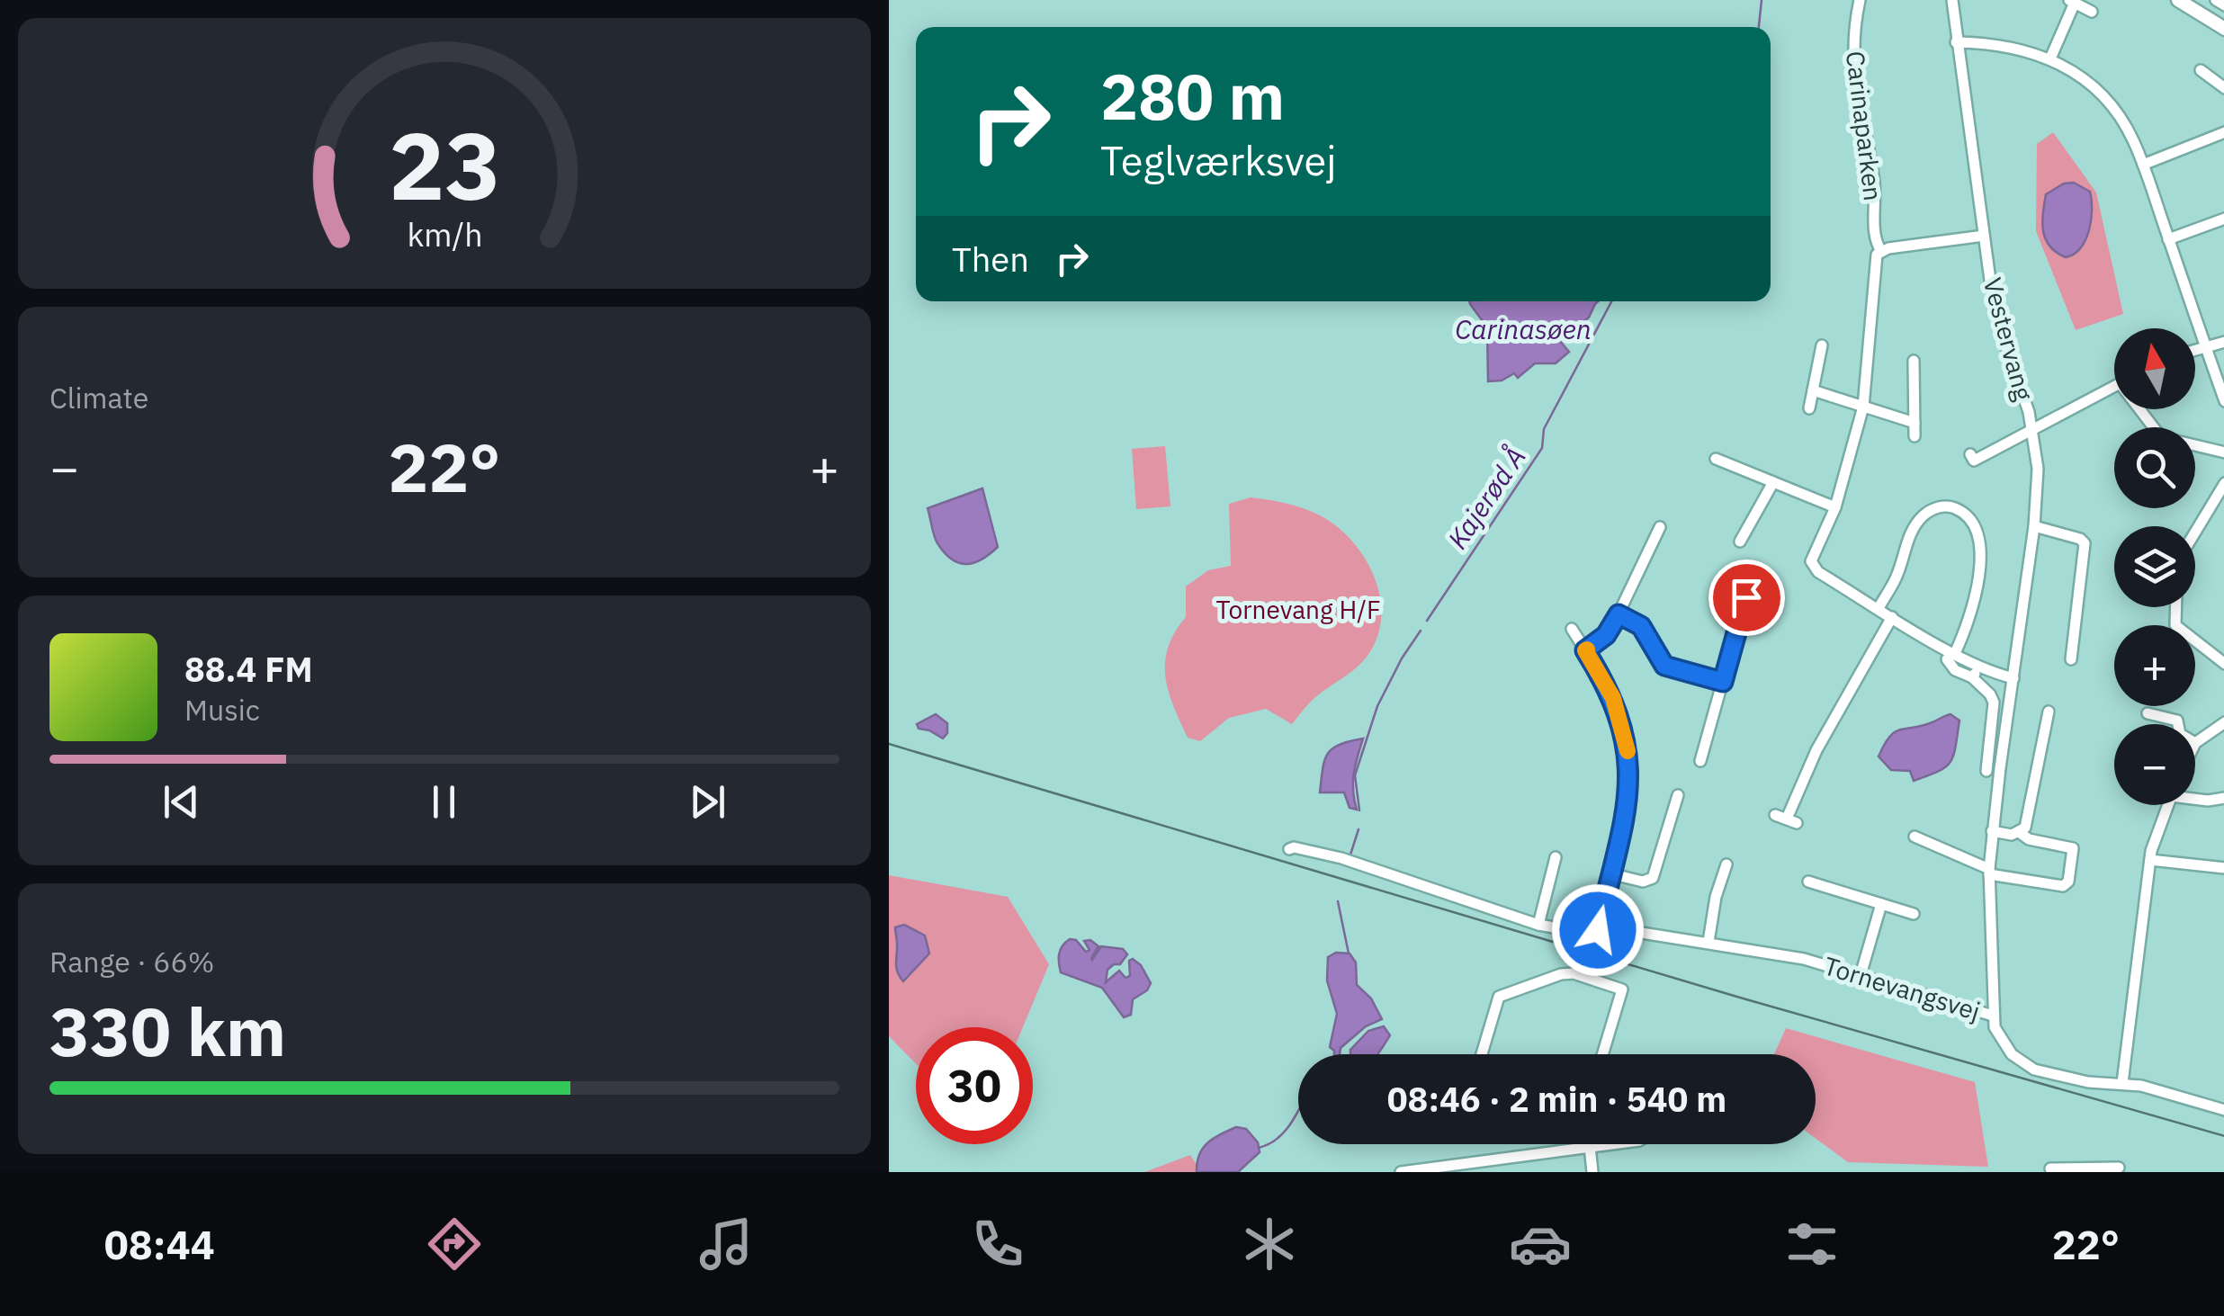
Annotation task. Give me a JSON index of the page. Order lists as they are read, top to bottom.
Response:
{
  "streets": {
    "street": ["Carinaparken", "Vestervang", "Tornevangsvej"]
  },
  "crossings": [
    ["Carinaparken", "Vestervang"],
    ["Vestervang", "Tornevangsvej"]
  ],
  "water": ["Carinasøen", "Kajerød Å"],
  "parks": ["Tornevang H/F"],
  "north": "top",
  "page": {
    "turn": ["280 m", "Teglværksvej"],
    "then": "Then",
    "tile": [
      "Climate",
      ["Range · 66%", "330 km"]
    ],
    "map_buttons": ["+", "−"],
    "heat": ["−", "22°", "+"],
    "song": ["88.4 FM", "Music"],
    "limit": "30",
    "trip": "08:46 · 2 min · 540 m",
    "tabs": ["08:44", "22°"],
    "gauge": ["23", "km/h"]
  }
}
